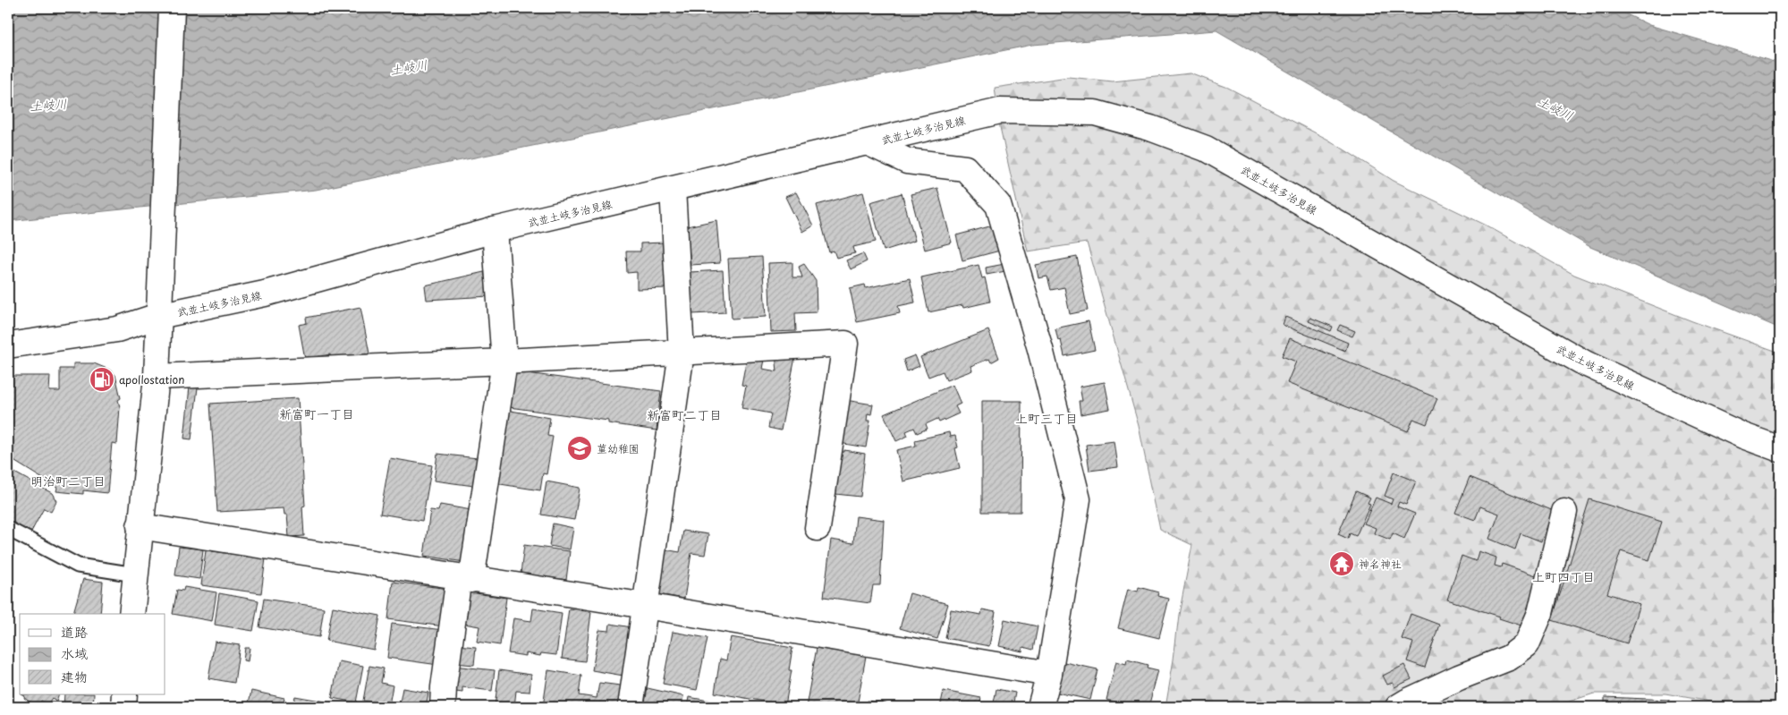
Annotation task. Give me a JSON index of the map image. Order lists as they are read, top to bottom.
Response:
{
  "streets": {
    "street": ["武並土岐多治見線"]
  },
  "districts": [
    "新富町一丁目",
    "新富町二丁目",
    "上町三丁目",
    "明治町二丁目",
    "上町四丁目"
  ],
  "water": ["土岐川"],
  "places": {
    "fuel station": ["apollostation"],
    "school or university": ["菫幼稚園"],
    "temple": ["神名神社"]
  },
  "legend": ["道路", "水域", "建物"]
}
